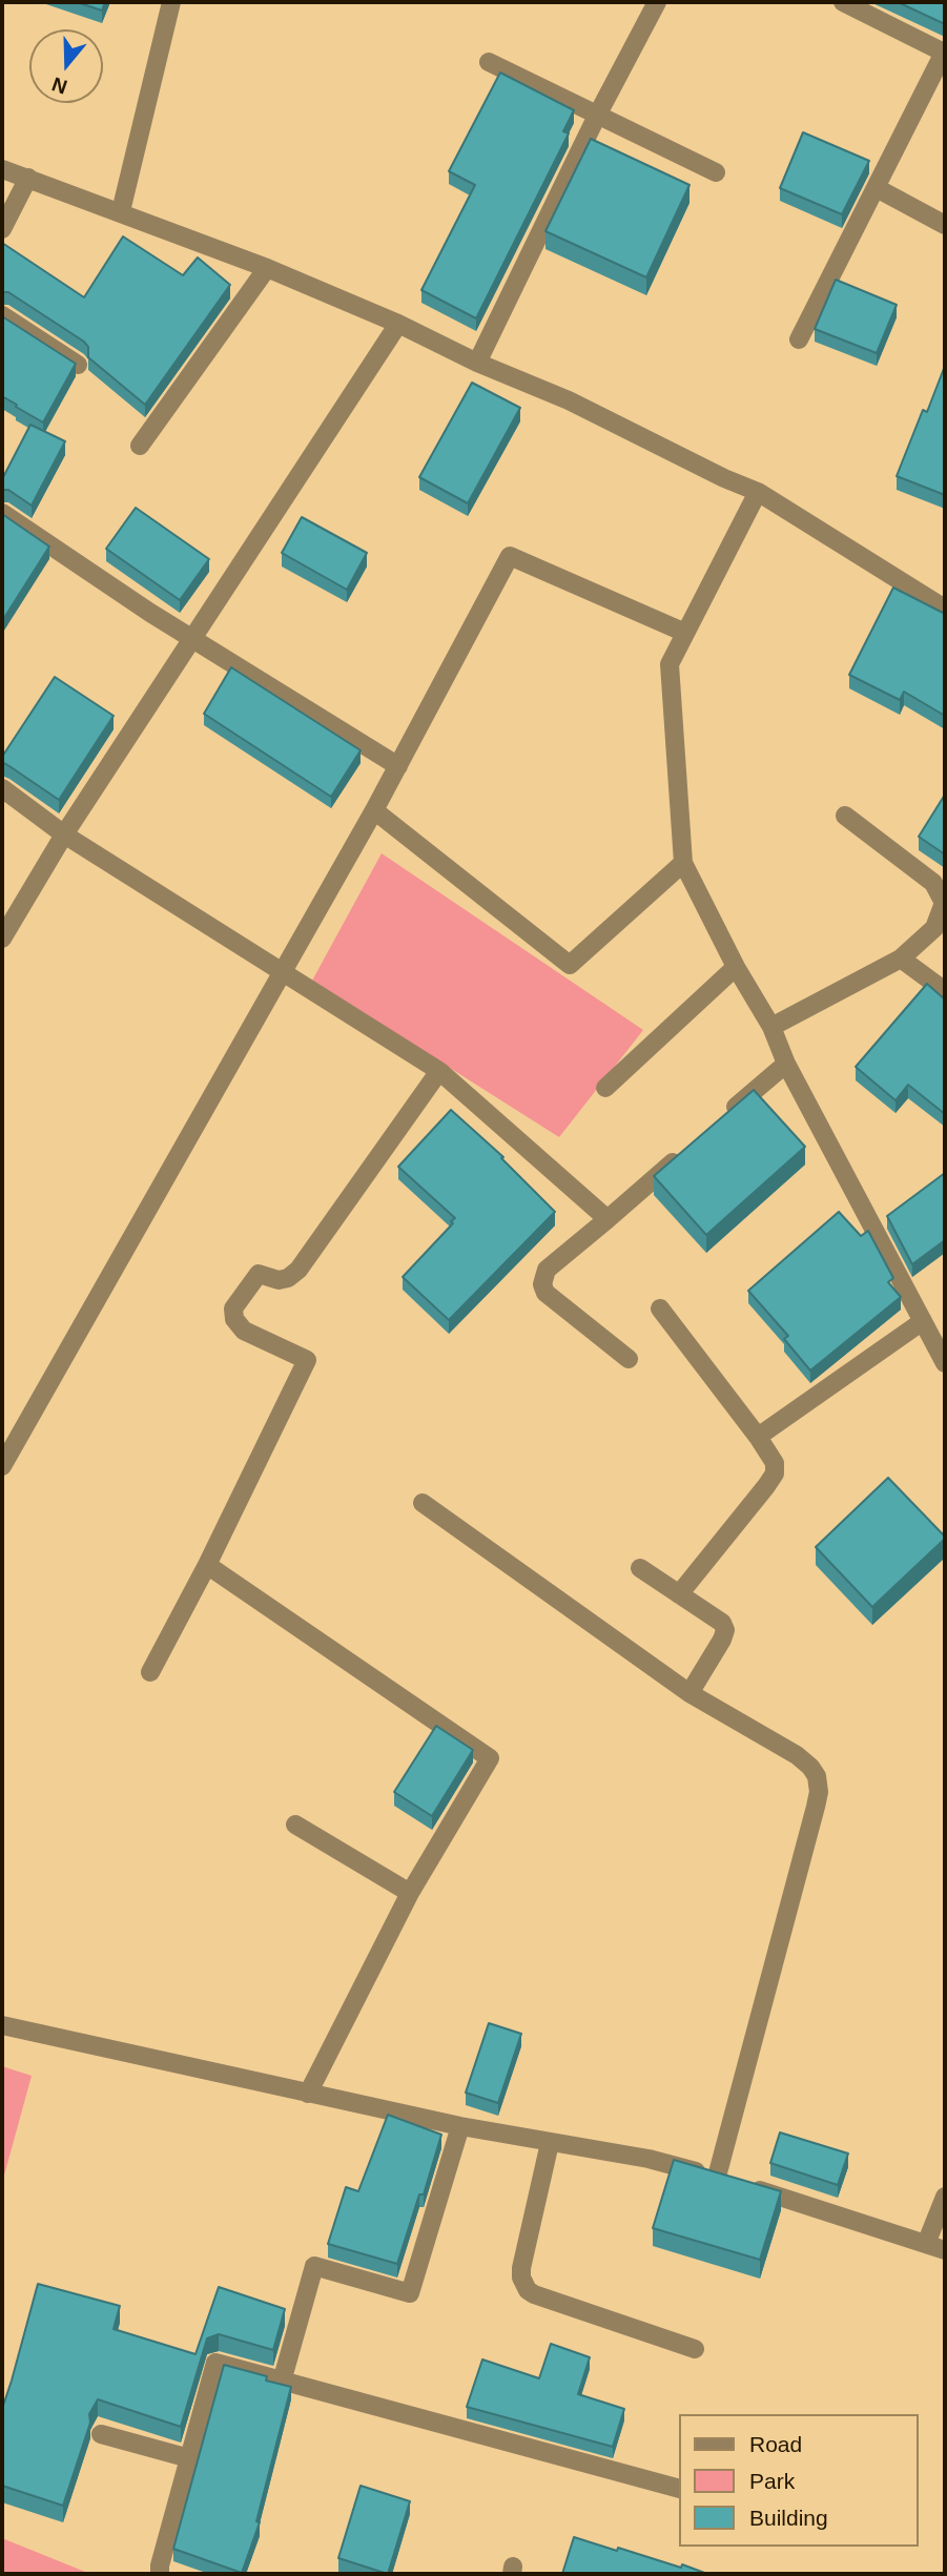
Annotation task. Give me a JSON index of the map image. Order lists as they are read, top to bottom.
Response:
{
  "legend": ["Road", "Park", "Building"],
  "north": "bottom"
}
